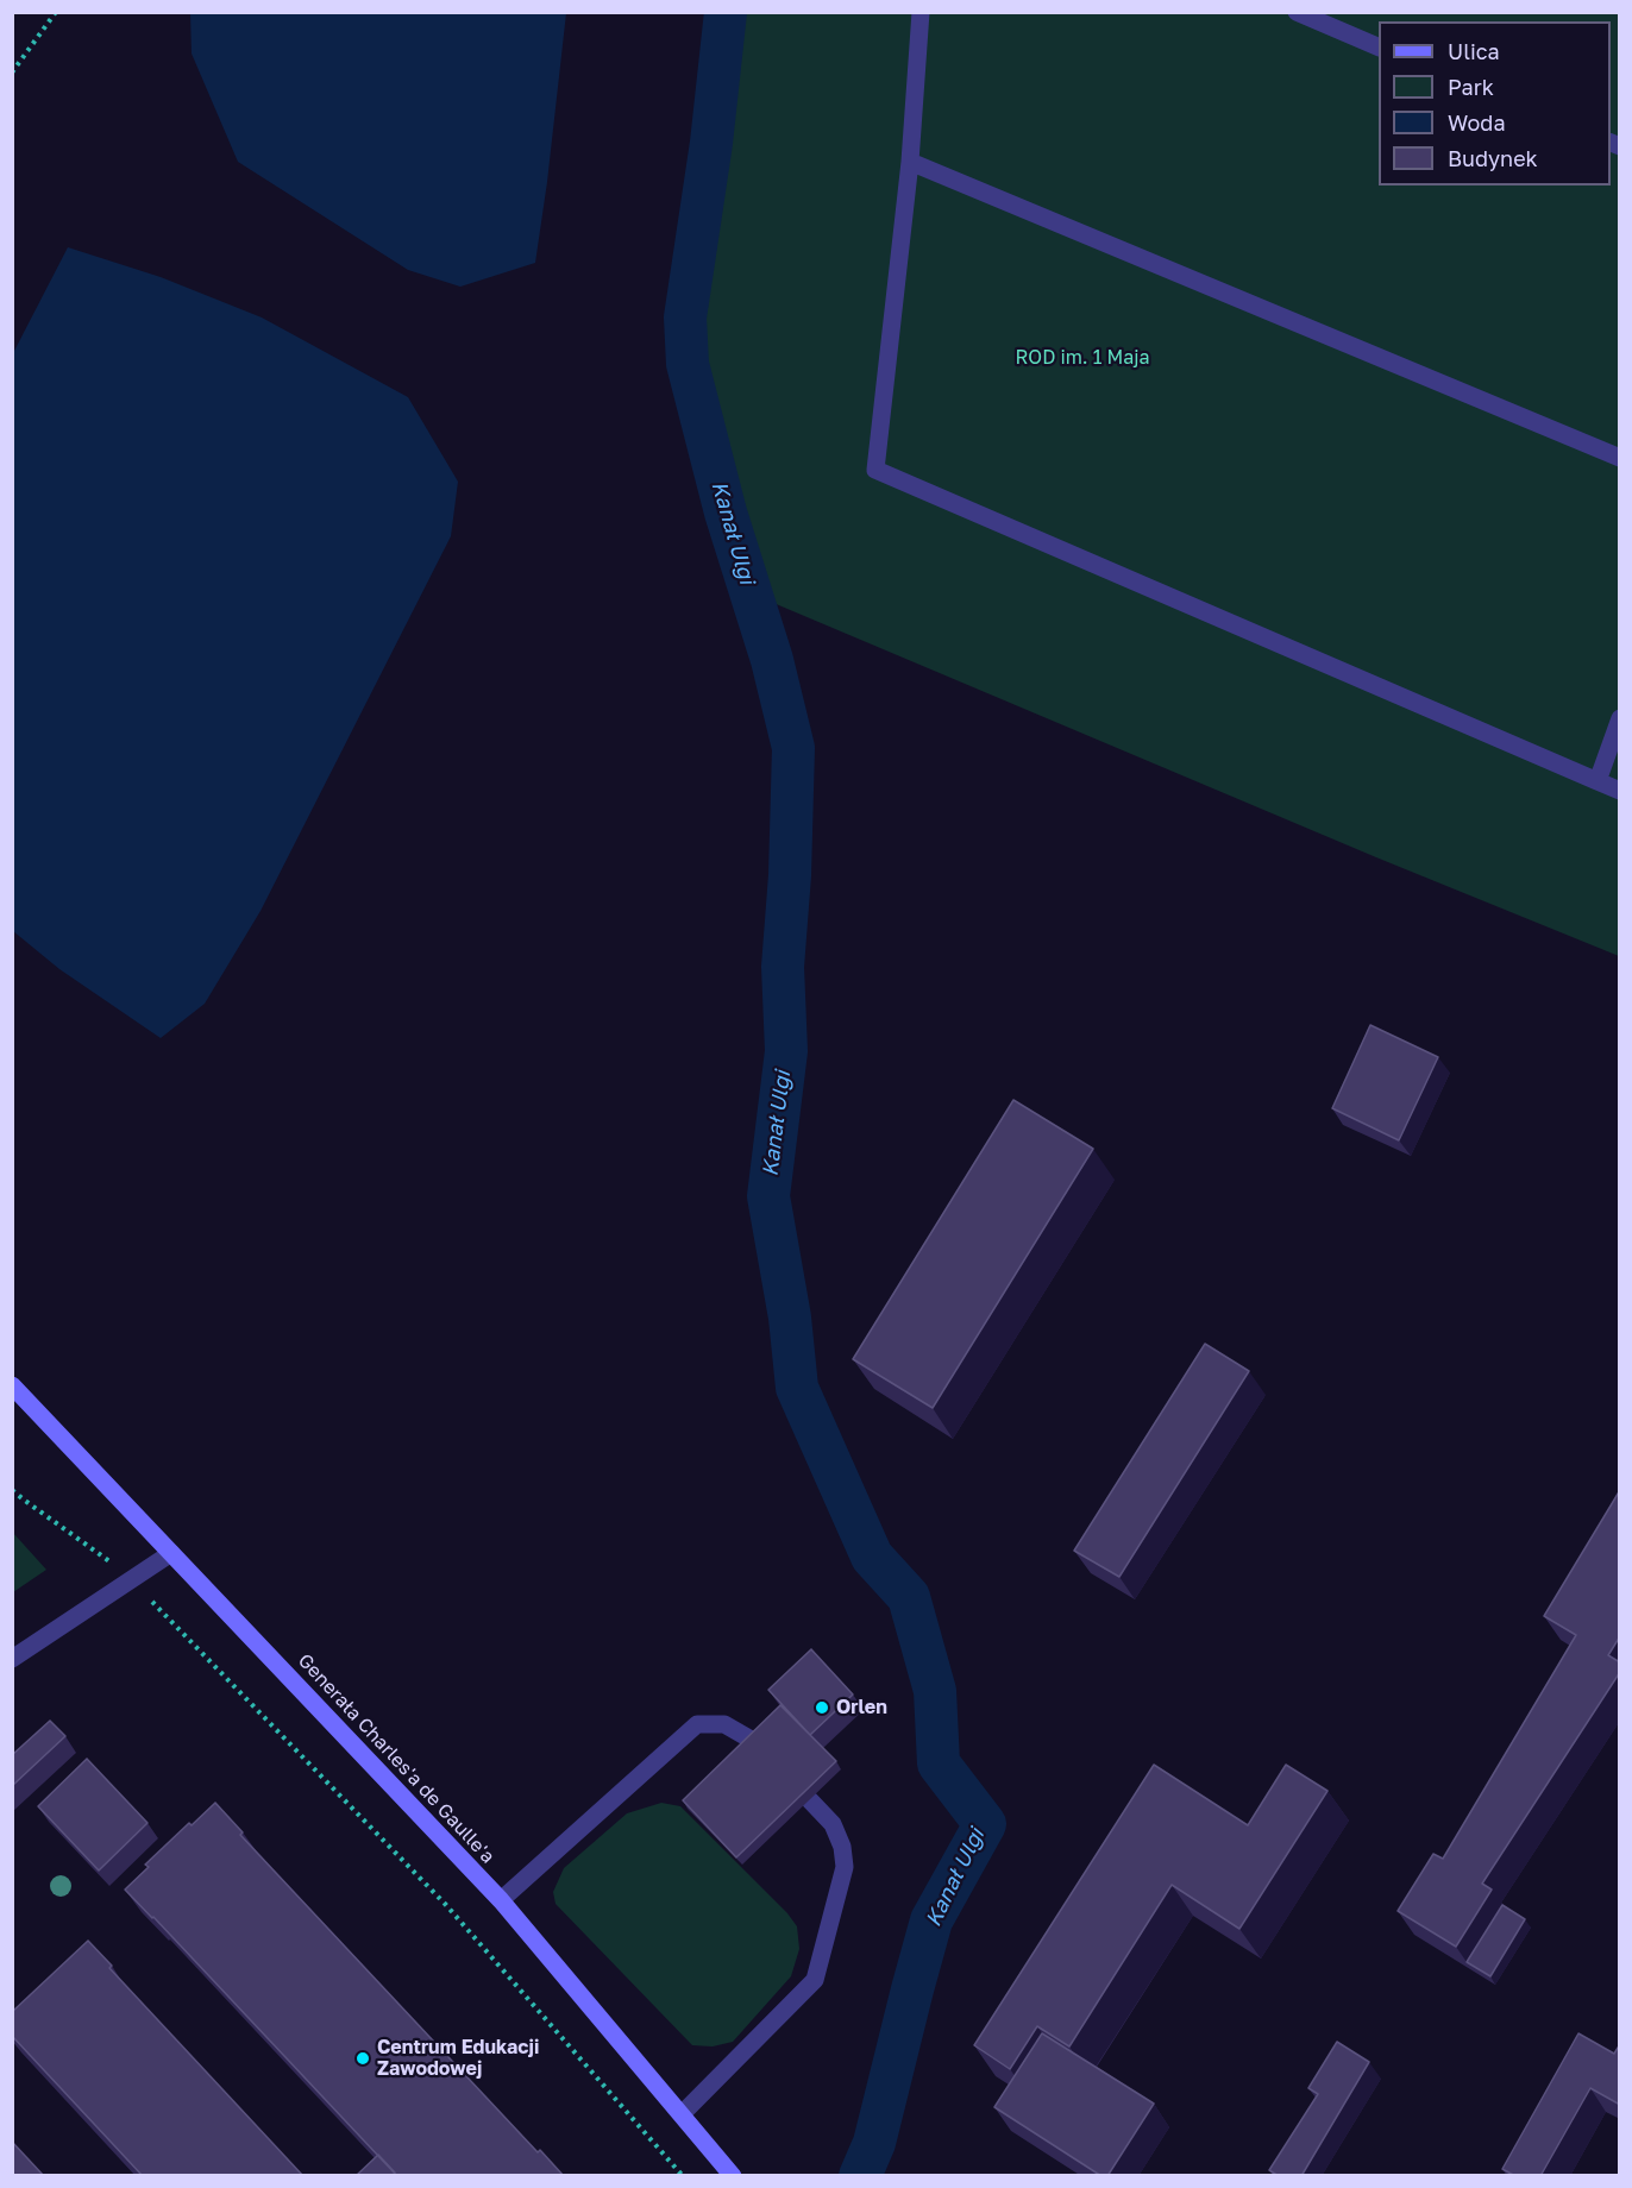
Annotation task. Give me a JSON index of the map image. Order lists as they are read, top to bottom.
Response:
{
  "streets": {
    "main road": ["Generała Charles'a de Gaulle'a"]
  },
  "water": ["Kanał Ulgi"],
  "parks": ["ROD im. 1 Maja"],
  "places": ["Orlen", "Centrum Edukacji Zawodowej"],
  "legend": [
    "Ulica",
    "Park",
    "Woda",
    "Budynek"
  ]
}
